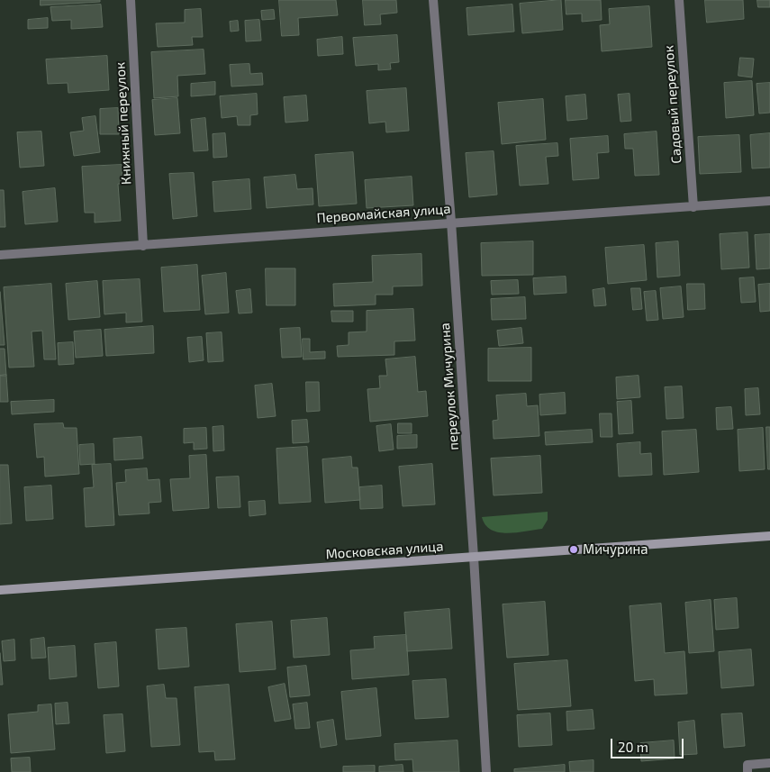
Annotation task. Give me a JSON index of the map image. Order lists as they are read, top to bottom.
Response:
{
  "streets": {
    "main road": ["Московская улица"],
    "street": [
      "Садовый переулок",
      "Книжный переулок",
      "Первомайская улица",
      "переулок Мичурина"
    ]
  },
  "crossings": [
    ["Садовый переулок", "Первомайская улица"],
    ["Книжный переулок", "Первомайская улица"],
    ["Первомайская улица", "переулок Мичурина"],
    ["переулок Мичурина", "Московская улица"]
  ],
  "places": ["Мичурина"],
  "scale_bar": "20 m"
}
